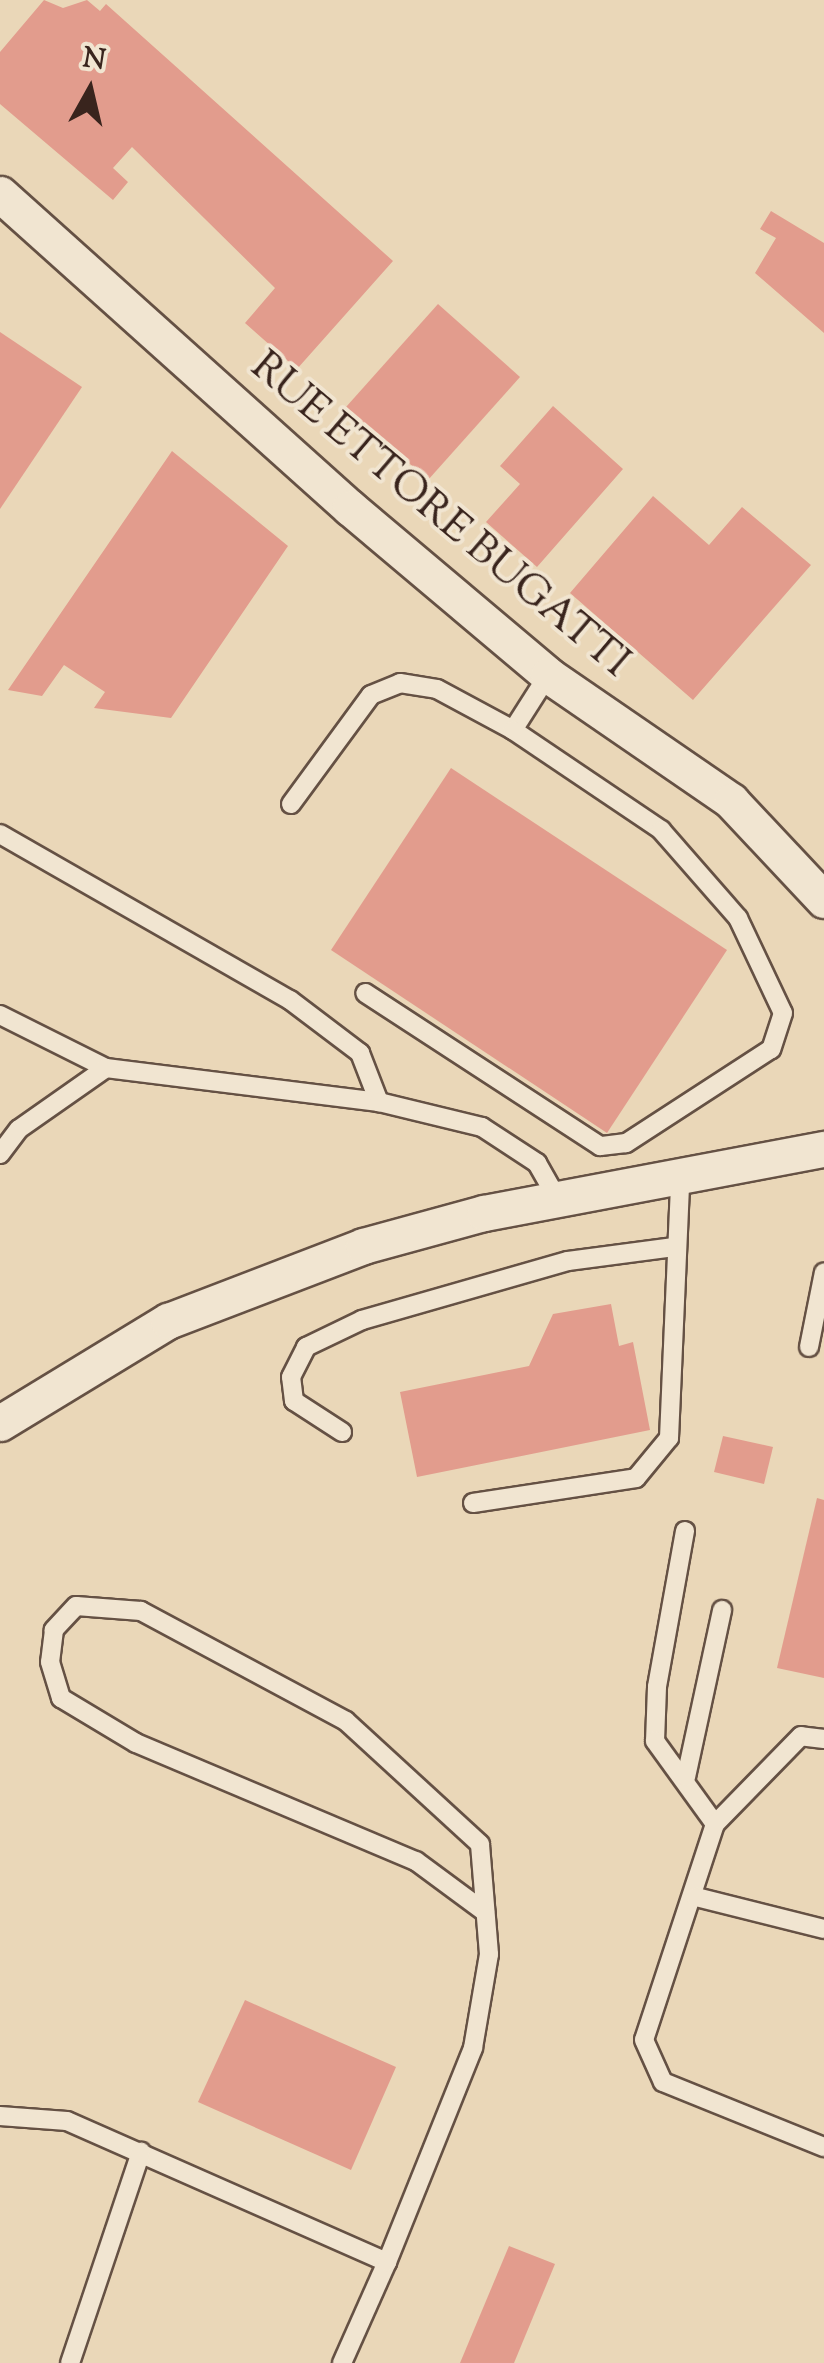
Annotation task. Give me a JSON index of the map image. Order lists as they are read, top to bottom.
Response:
{
  "streets": {
    "street": ["RUE ETTORE BUGATTI"]
  },
  "north": "top"
}
